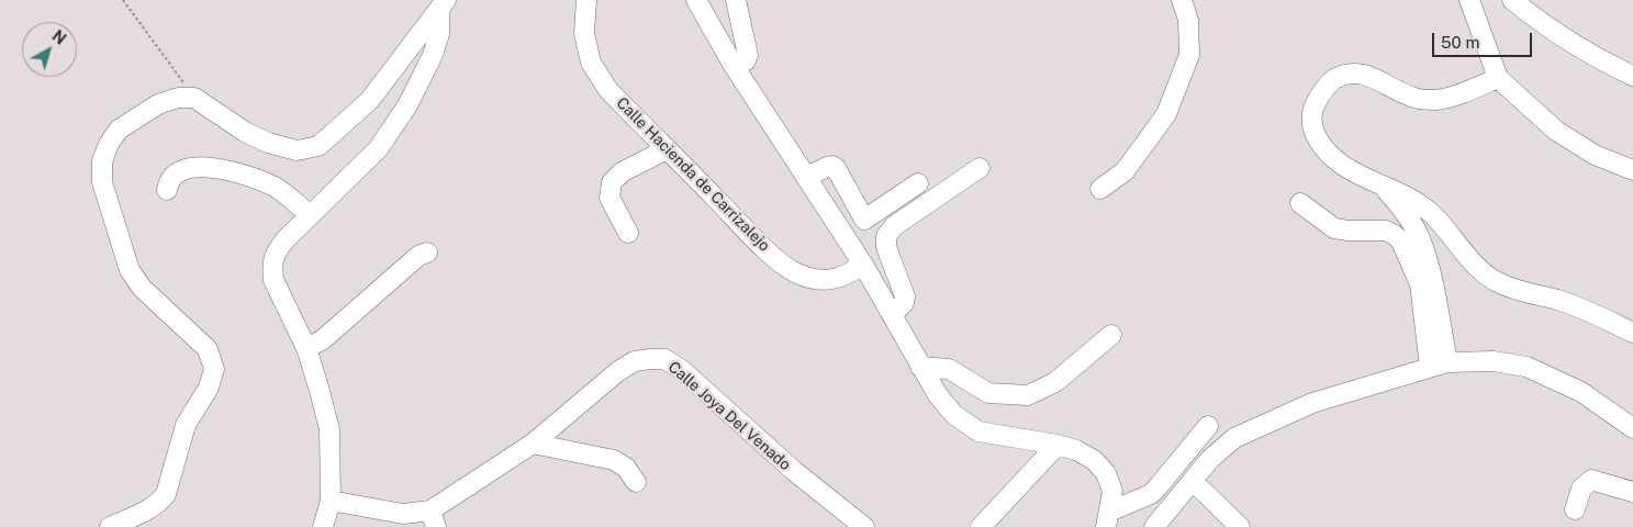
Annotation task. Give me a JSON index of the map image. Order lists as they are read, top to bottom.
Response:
{
  "streets": {
    "street": ["Calle Hacienda de Carrizalejo", "Calle Joya Del Venado"]
  },
  "scale_bar": "50 m",
  "north": "top right"
}
